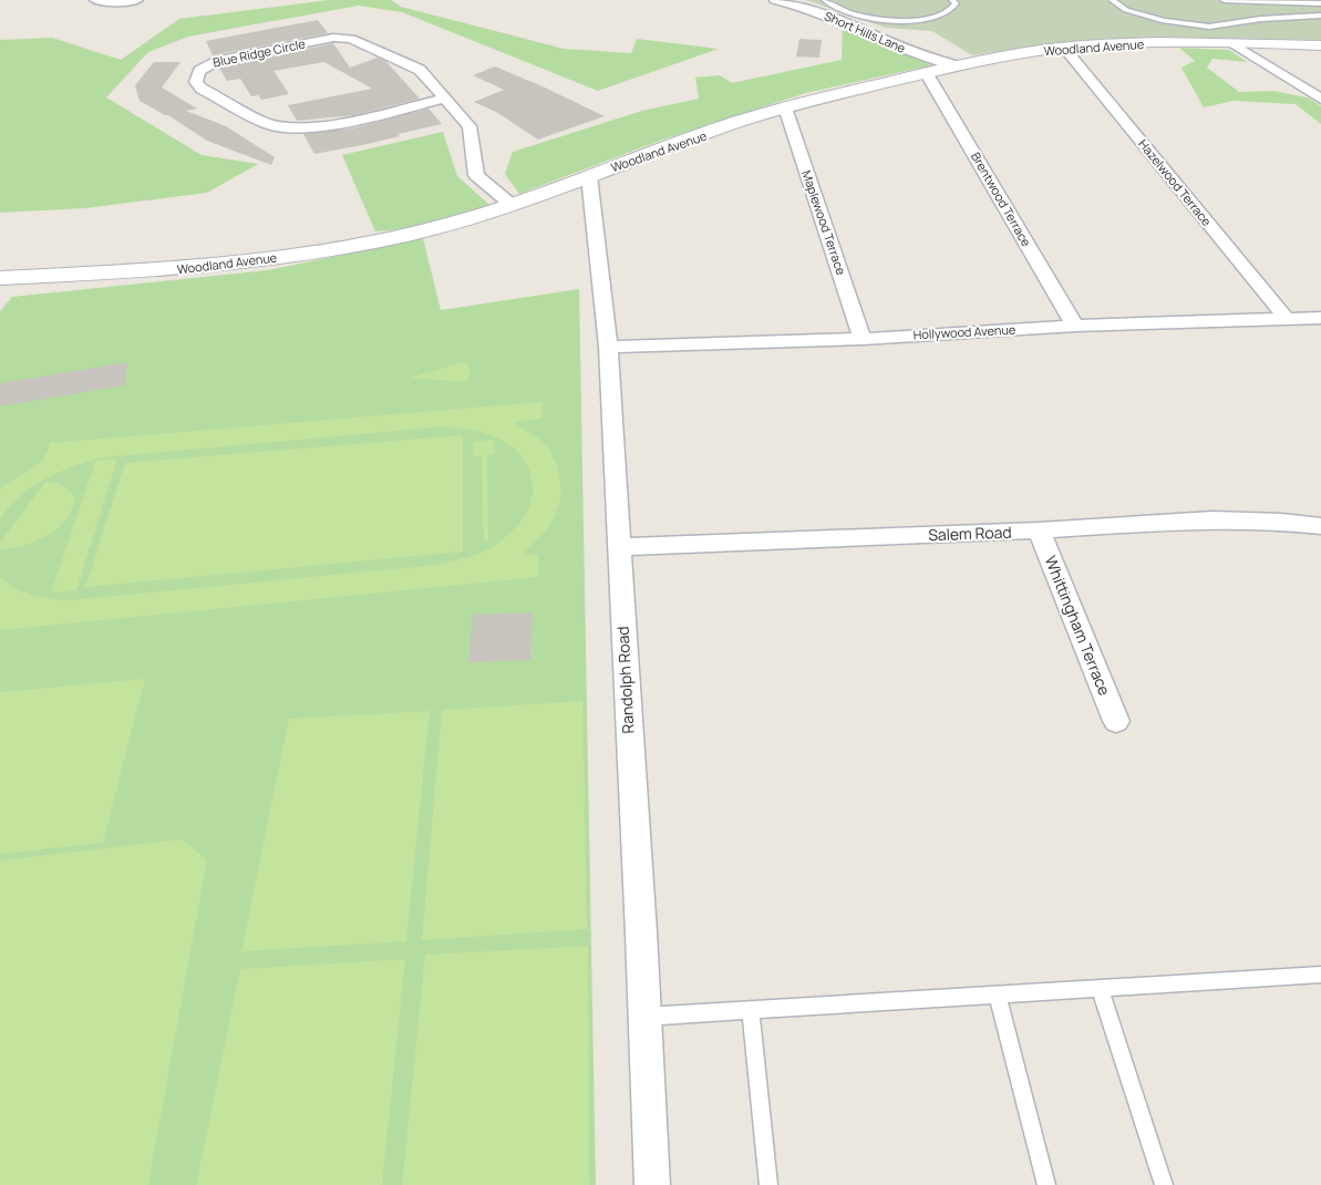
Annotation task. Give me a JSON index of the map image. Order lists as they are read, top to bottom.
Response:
{
  "streets": {
    "street": [
      "Short Hills Lane",
      "Woodland Avenue",
      "Blue Ridge Circle",
      "Hazelwood Terrace",
      "Brentwood Terrace",
      "Maplewood Terrace",
      "Hollywood Avenue",
      "Salem Road",
      "Whittingham Terrace",
      "Randolph Road"
    ]
  },
  "crossings": [
    ["Short Hills Lane", "Woodland Avenue"],
    ["Woodland Avenue", "Blue Ridge Circle"],
    ["Woodland Avenue", "Hazelwood Terrace"],
    ["Woodland Avenue", "Brentwood Terrace"],
    ["Woodland Avenue", "Maplewood Terrace"],
    ["Woodland Avenue", "Randolph Road"],
    ["Hazelwood Terrace", "Hollywood Avenue"],
    ["Brentwood Terrace", "Hollywood Avenue"],
    ["Maplewood Terrace", "Hollywood Avenue"],
    ["Hollywood Avenue", "Randolph Road"],
    ["Salem Road", "Whittingham Terrace"],
    ["Salem Road", "Randolph Road"]
  ]
}
